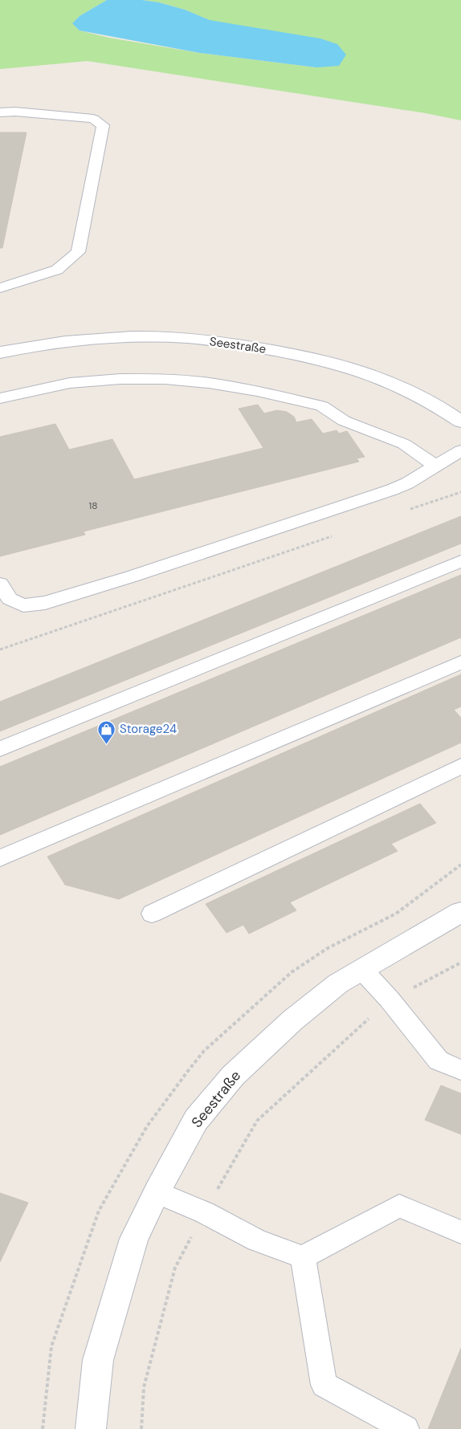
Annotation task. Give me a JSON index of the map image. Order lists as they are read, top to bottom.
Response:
{
  "streets": {
    "street": ["Seestraße"]
  },
  "places": {
    "shop": ["Storage24"]
  },
  "house_numbers": ["18"]
}
